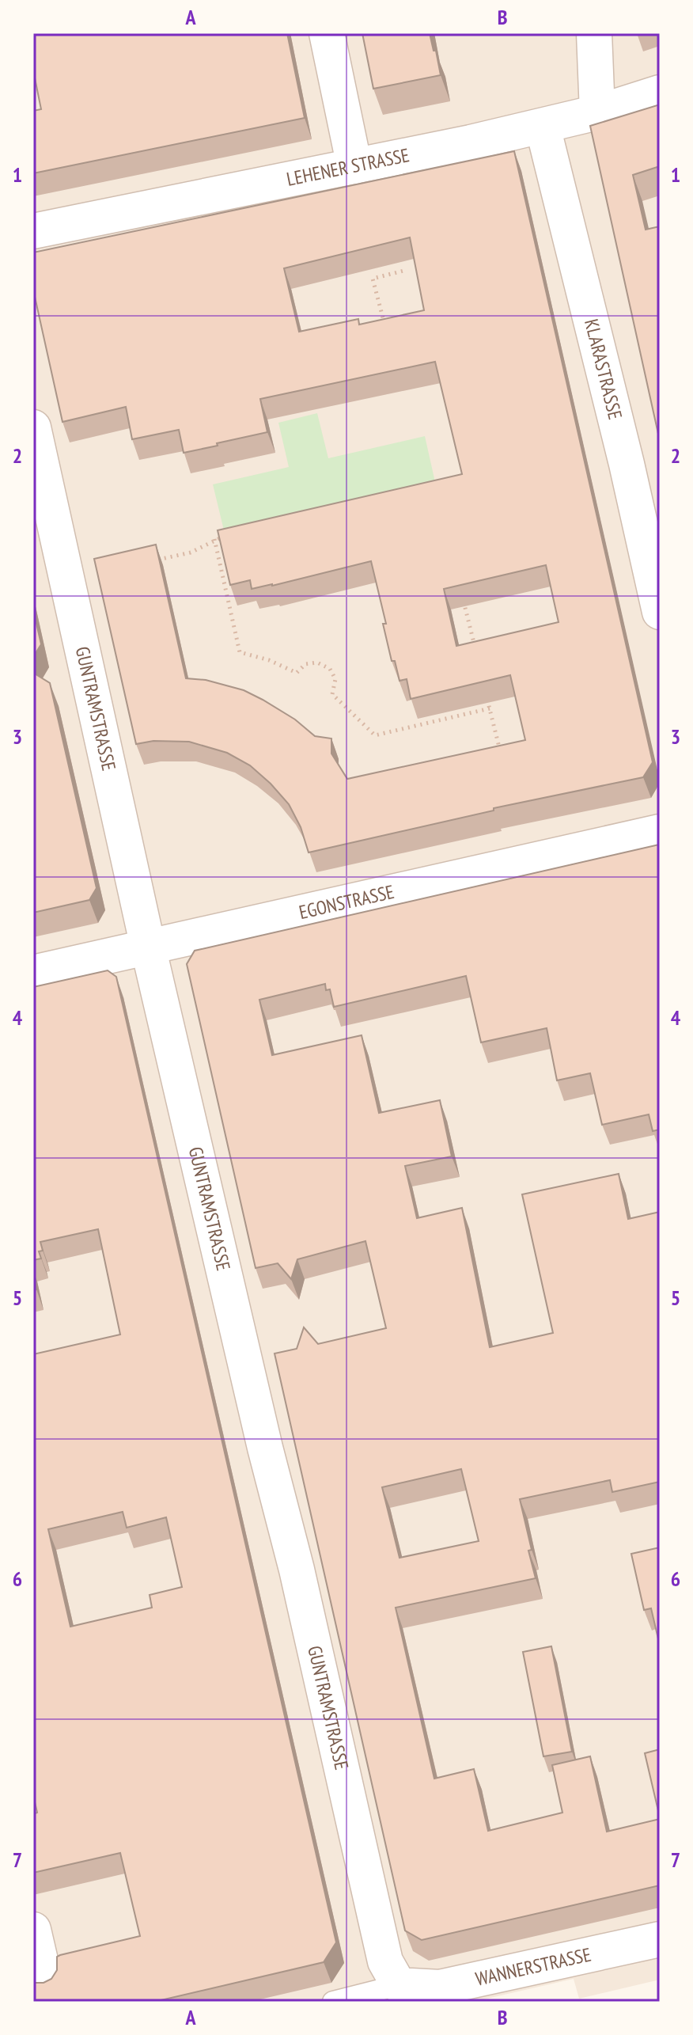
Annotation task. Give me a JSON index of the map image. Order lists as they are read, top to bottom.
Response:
{
  "streets": {
    "street": [
      "LEHENER STRASSE",
      "KLARASTRASSE",
      "GUNTRAMSTRASSE",
      "EGONSTRASSE",
      "WANNERSTRASSE"
    ]
  },
  "crossings": [
    ["LEHENER STRASSE", "KLARASTRASSE"],
    ["GUNTRAMSTRASSE", "EGONSTRASSE"],
    ["GUNTRAMSTRASSE", "WANNERSTRASSE"]
  ],
  "grid": {
    "columns": ["A", "B"],
    "rows": [
      "1",
      "2",
      "3",
      "4",
      "5",
      "6",
      "7"
    ]
  }
}
